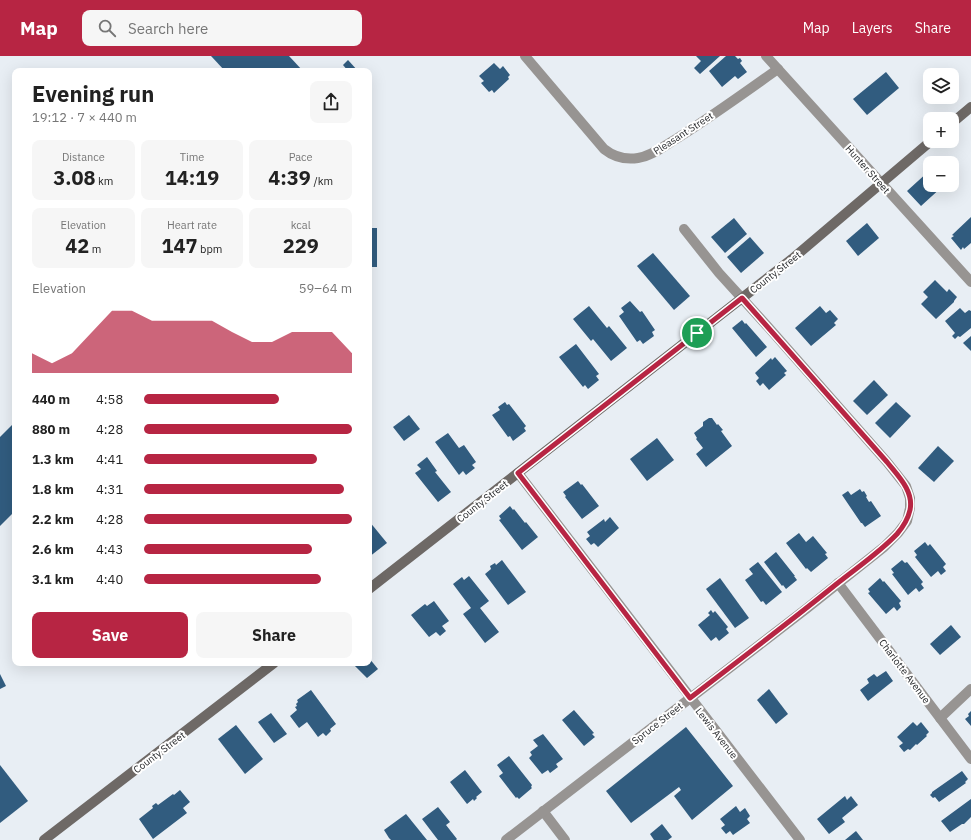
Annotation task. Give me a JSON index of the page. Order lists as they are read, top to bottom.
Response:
{
  "streets": {
    "street": [
      "Pleasant Street",
      "Hunter Street",
      "County Street",
      "Charlotte Avenue",
      "Spruce Street",
      "Lewis Avenue"
    ]
  },
  "crossings": [
    ["Pleasant Street", "Hunter Street"],
    ["Hunter Street", "County Street"],
    ["County Street", "Spruce Street"],
    ["County Street", "Lewis Avenue"],
    ["Charlotte Avenue", "Spruce Street"],
    ["Spruce Street", "Lewis Avenue"]
  ],
  "page": {
    "header": "Map",
    "search": "Search here",
    "nav": ["Map", "Layers", "Share"],
    "map_buttons": ["+", "−"],
    "heading": ["Evening run", "19:12 · 7 × 440 m"],
    "stats": [
      ["Distance", "3.08 km"],
      ["Time", "14:19"],
      ["Pace", "4:39 /km"],
      ["Elevation", "42 m"],
      ["Heart rate", "147 bpm"],
      ["kcal", "229"]
    ],
    "chart": ["Elevation", "59–64 m"],
    "list": [
      {
        "name": "440 m",
        "note": "4:58"
      },
      {
        "name": "880 m",
        "note": "4:28"
      },
      {
        "name": "1.3 km",
        "note": "4:41"
      },
      {
        "name": "1.8 km",
        "note": "4:31"
      },
      {
        "name": "2.2 km",
        "note": "4:28"
      },
      {
        "name": "2.6 km",
        "note": "4:43"
      },
      {
        "name": "3.1 km",
        "note": "4:40"
      }
    ],
    "buttons": ["Save", "Share"]
  }
}
